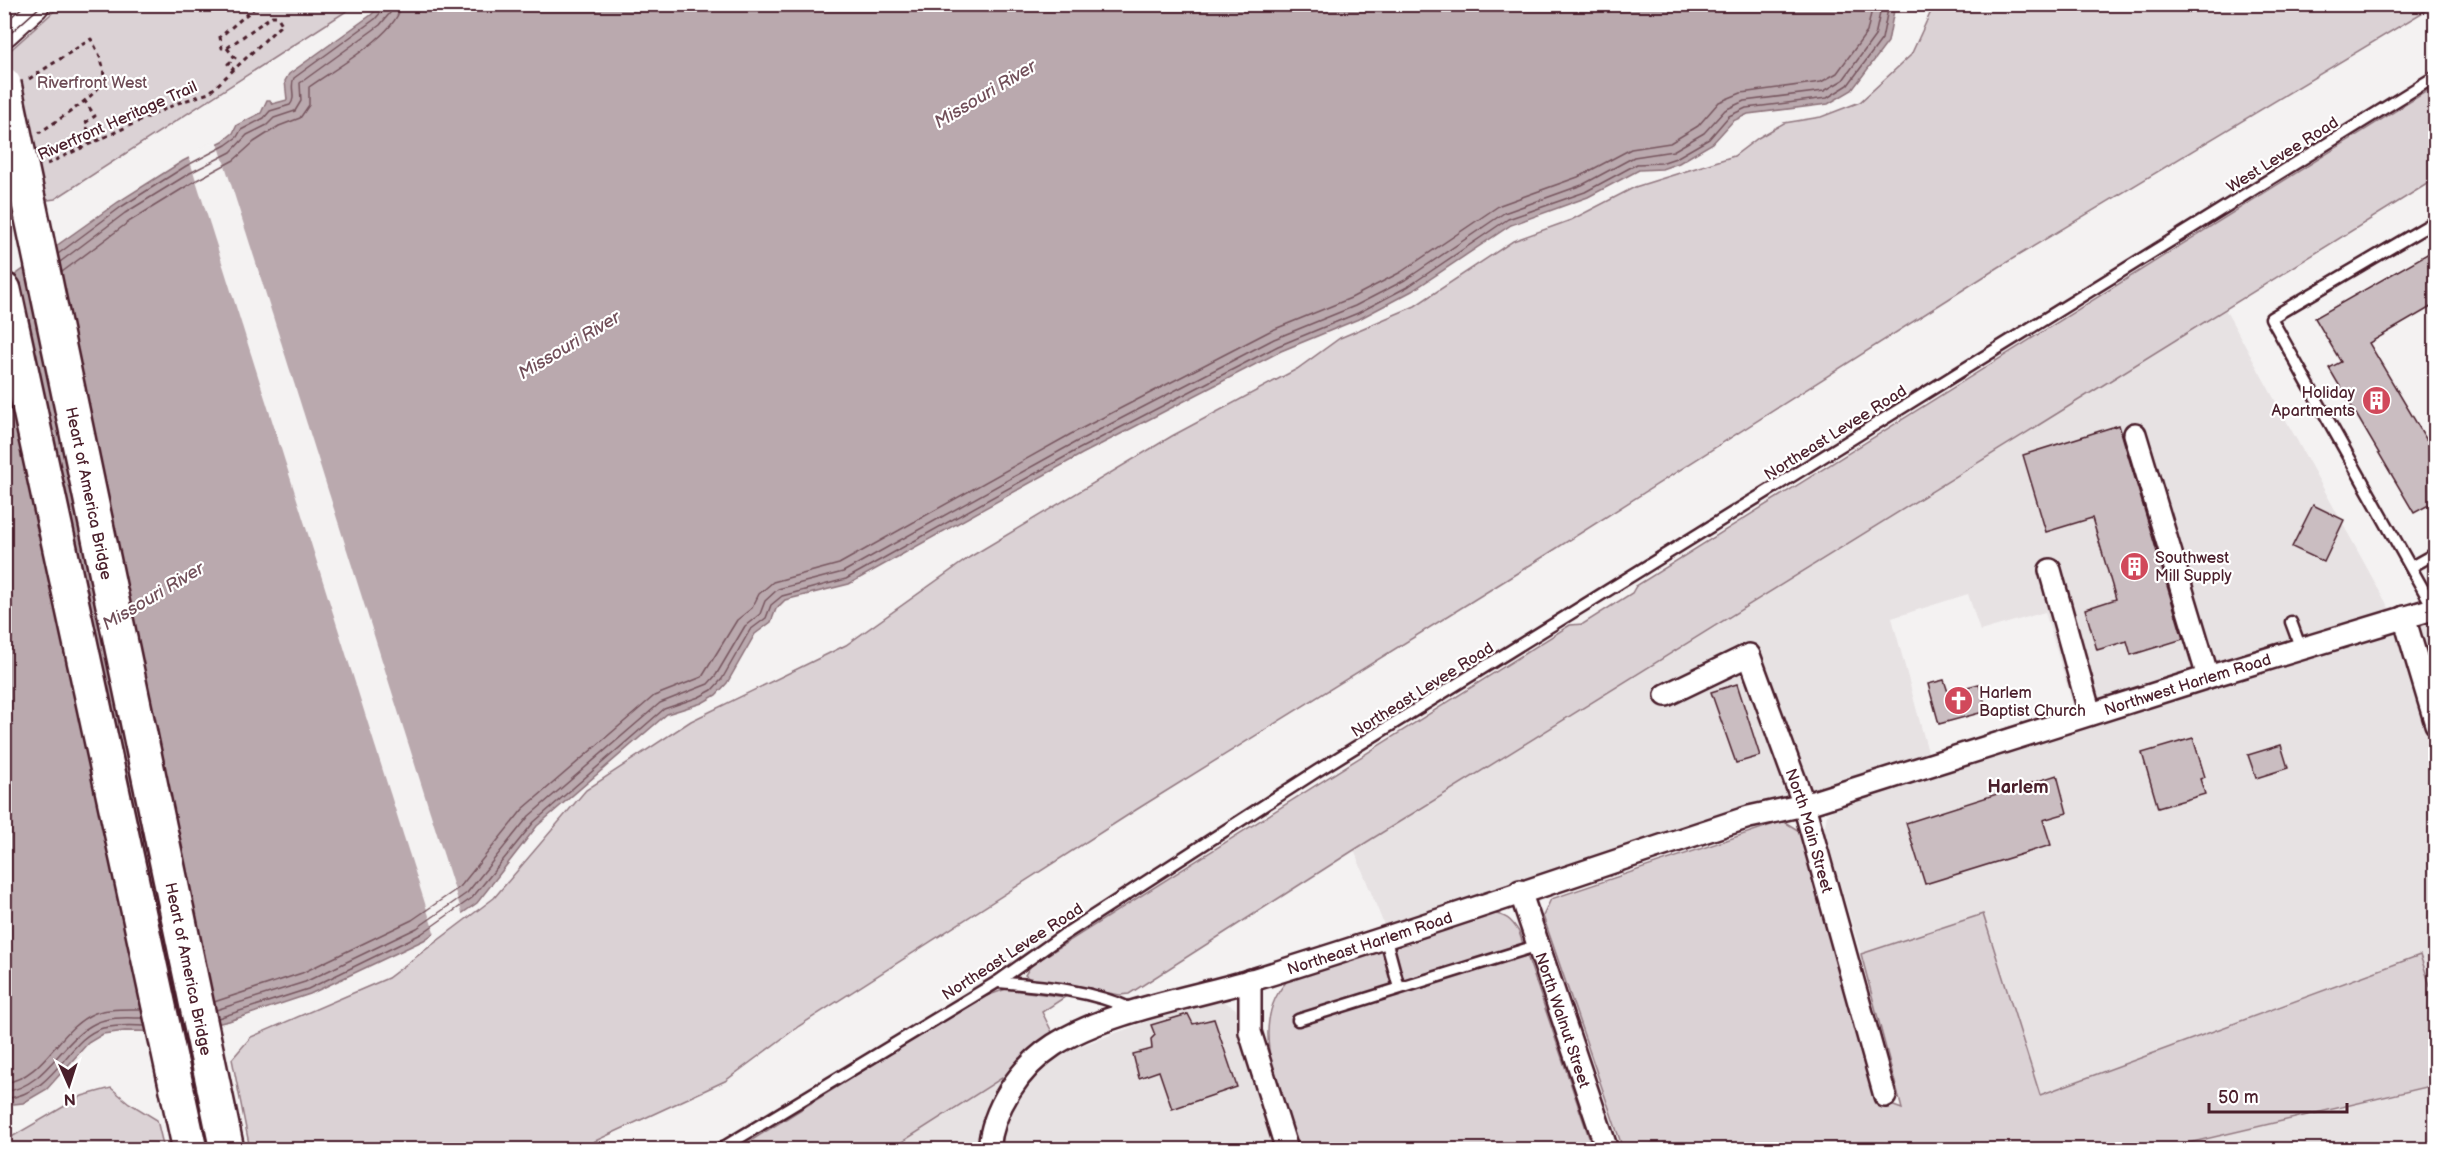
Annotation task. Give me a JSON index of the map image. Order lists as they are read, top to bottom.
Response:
{
  "streets": {
    "main road": ["Heart of America Bridge"],
    "street": [
      "Northwest Harlem Road",
      "North Main Street",
      "Northeast Harlem Road",
      "North Walnut Street"
    ],
    "lane": ["West Levee Road", "Northeast Levee Road"],
    "path": ["Riverfront Heritage Trail"]
  },
  "crossings": [
    ["Riverfront Heritage Trail", "Heart of America Bridge"],
    ["West Levee Road", "Northeast Levee Road"],
    ["Northwest Harlem Road", "North Main Street"],
    ["Northwest Harlem Road", "Northeast Harlem Road"],
    ["North Main Street", "Northeast Harlem Road"],
    ["Northeast Harlem Road", "North Walnut Street"]
  ],
  "districts": ["Harlem"],
  "water": ["Missouri River"],
  "parks": ["Riverfront West"],
  "places": {
    "building": ["Holiday Apartments", "Southwest Mill Supply"],
    "church": ["Harlem Baptist Church"]
  },
  "scale_bar": "50 m",
  "north": "bottom"
}
